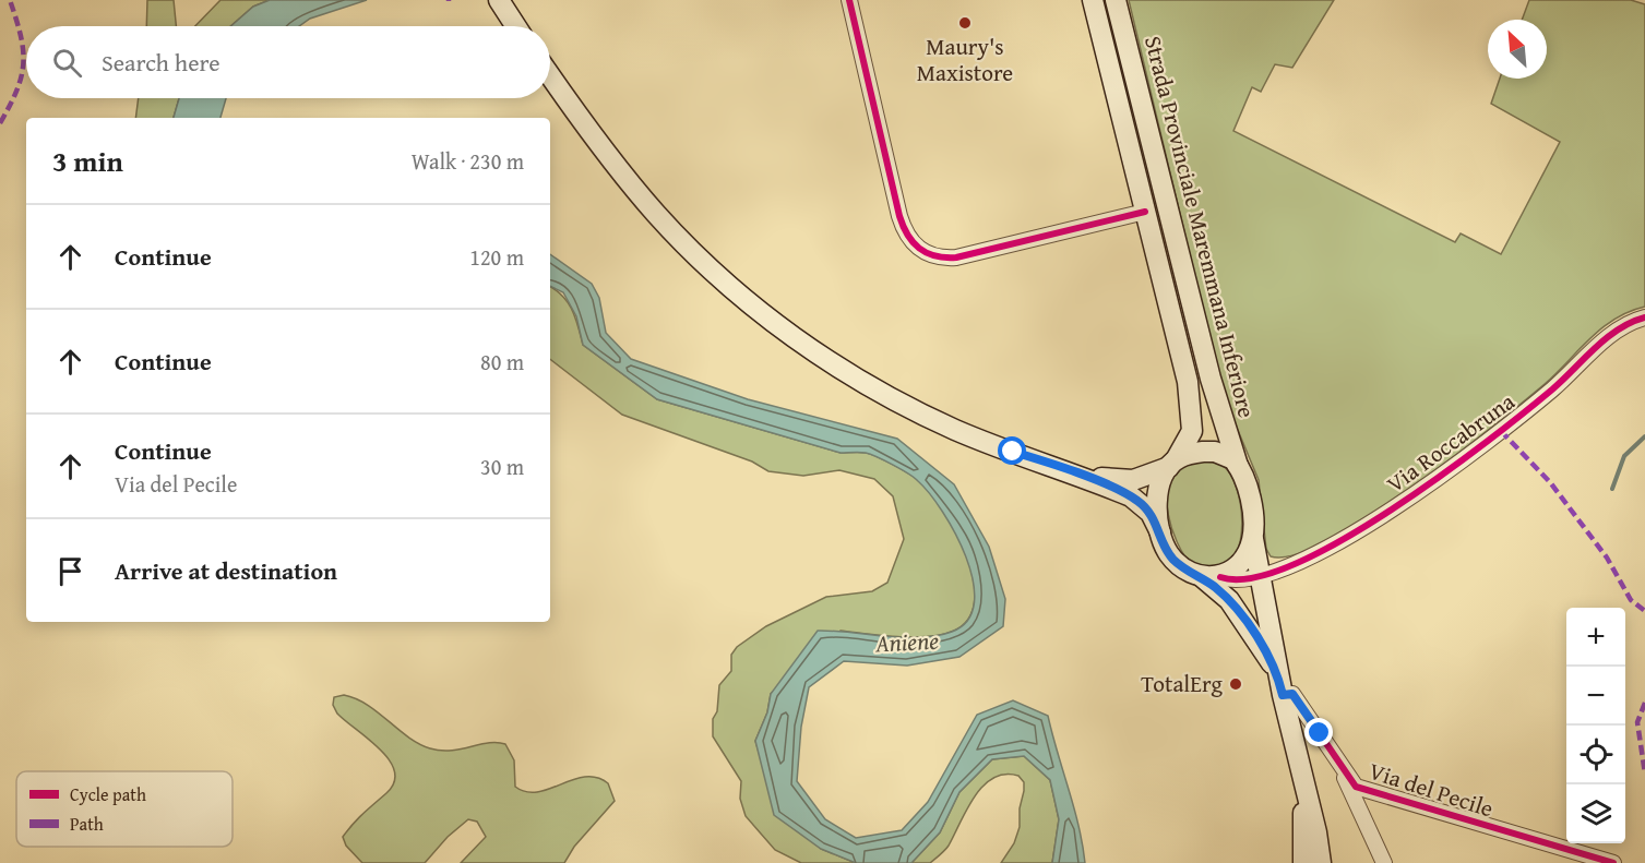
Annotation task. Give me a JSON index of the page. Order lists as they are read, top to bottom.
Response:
{
  "streets": {
    "main road": ["Strada Provinciale Maremmana Inferiore"],
    "street": ["Via Roccabruna", "Via del Pecile"]
  },
  "water": ["Aniene"],
  "places": ["Maury's Maxistore", "TotalErg"],
  "legend": ["Cycle path", "Path"],
  "north": "top left",
  "page": {
    "search": "Search here",
    "heading": ["3 min", "Walk · 230 m"],
    "list": [
      ["Continue", "120 m"],
      ["Continue", "80 m"],
      ["Continue", "Via del Pecile", "30 m"],
      "Arrive at destination"
    ],
    "map_buttons": ["+", "−"]
  }
}
